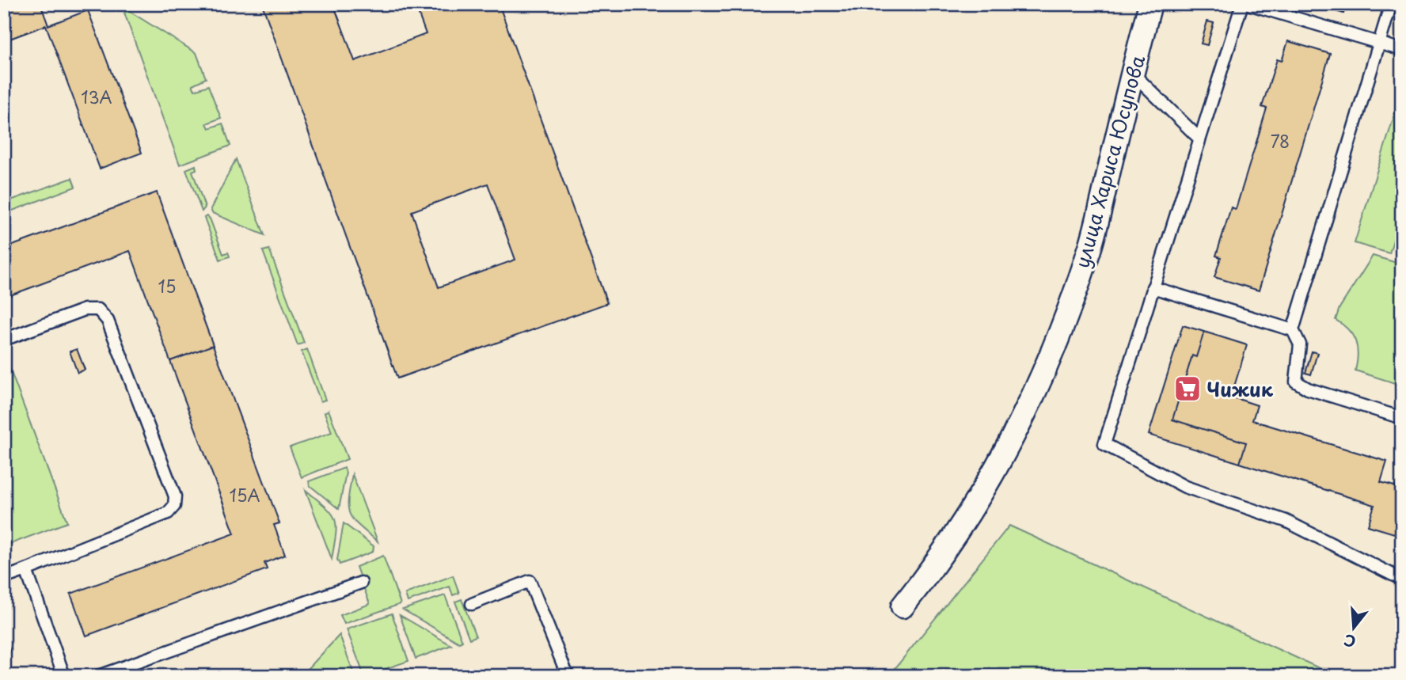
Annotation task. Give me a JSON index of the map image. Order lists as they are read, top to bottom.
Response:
{
  "streets": {
    "street": ["улица Хариса Юсупова"]
  },
  "places": {
    "supermarket": ["Чижик"]
  },
  "house_numbers": [
    "13А",
    "78",
    "15",
    "15А"
  ],
  "north": "bottom"
}
